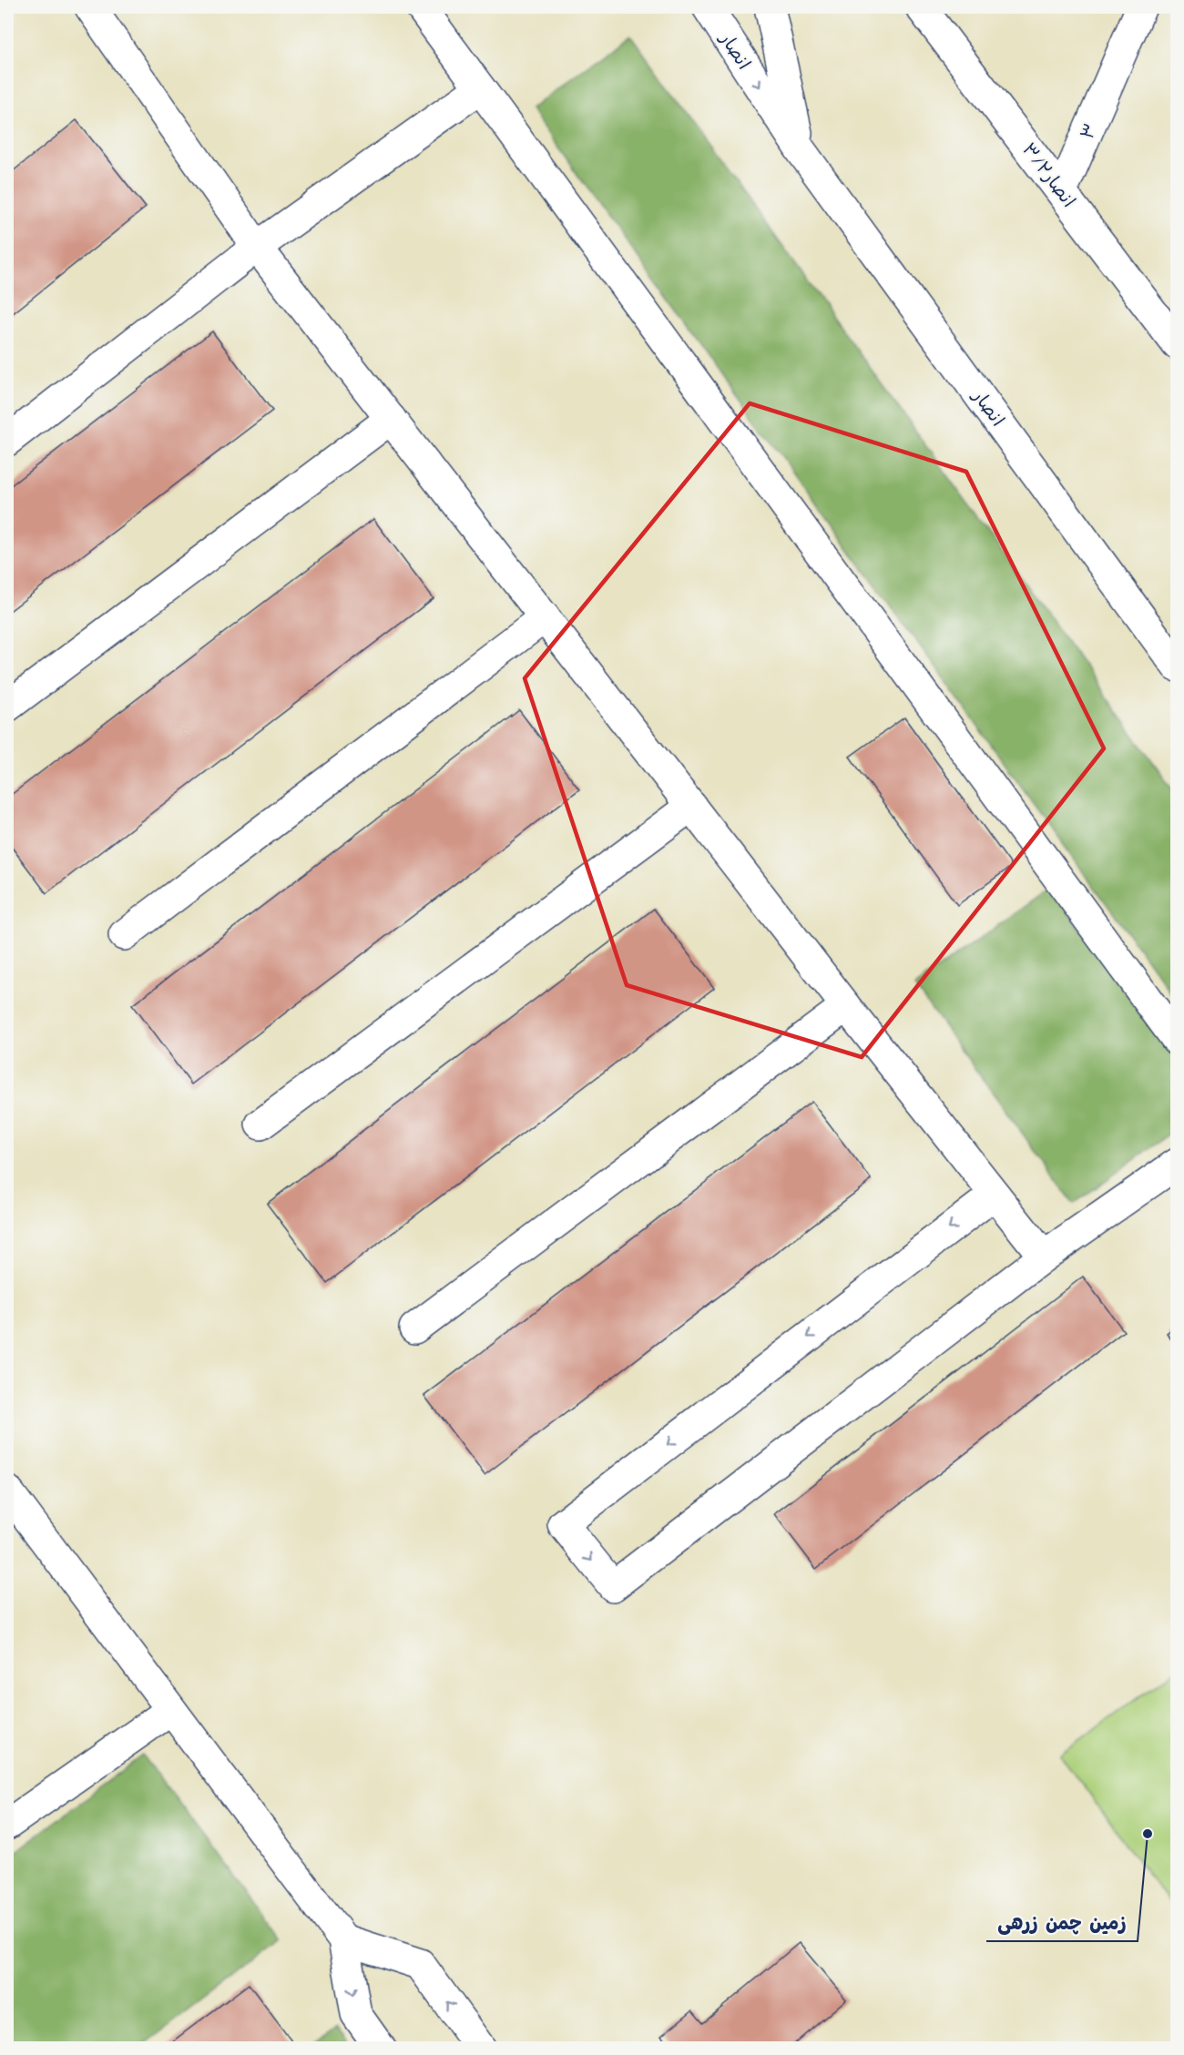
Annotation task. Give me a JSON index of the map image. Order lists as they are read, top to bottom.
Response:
{
  "streets": {
    "street": ["انصار", "۳", "انصار۳/۲"]
  },
  "crossings": [
    ["۳", "انصار۳/۲"]
  ],
  "places": ["زمین چمن زرهی"]
}
